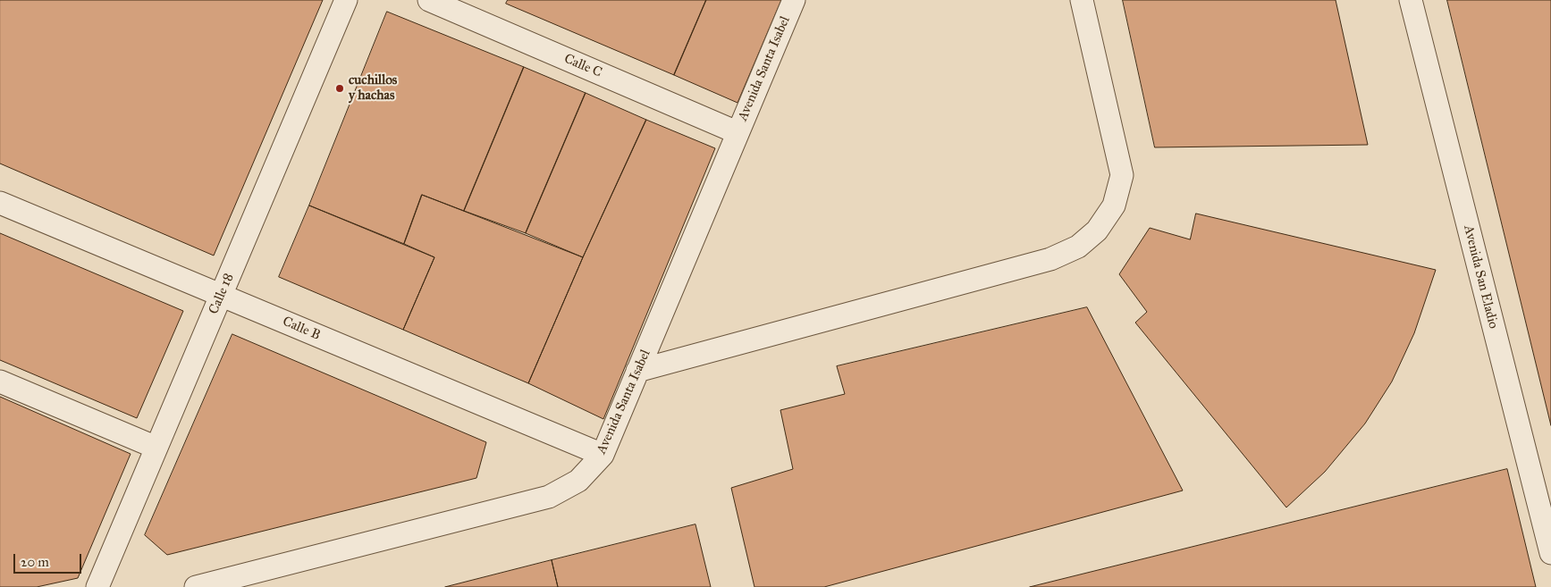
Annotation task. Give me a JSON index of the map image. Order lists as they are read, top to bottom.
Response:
{
  "streets": {
    "street": [
      "Calle C",
      "Avenida Santa Isabel",
      "Avenida San Eladio",
      "Calle 18",
      "Calle B"
    ]
  },
  "crossings": [
    ["Calle C", "Avenida Santa Isabel"],
    ["Avenida Santa Isabel", "Calle B"],
    ["Calle 18", "Calle B"]
  ],
  "places": ["cuchillos y hachas"],
  "scale_bar": "20 m"
}
